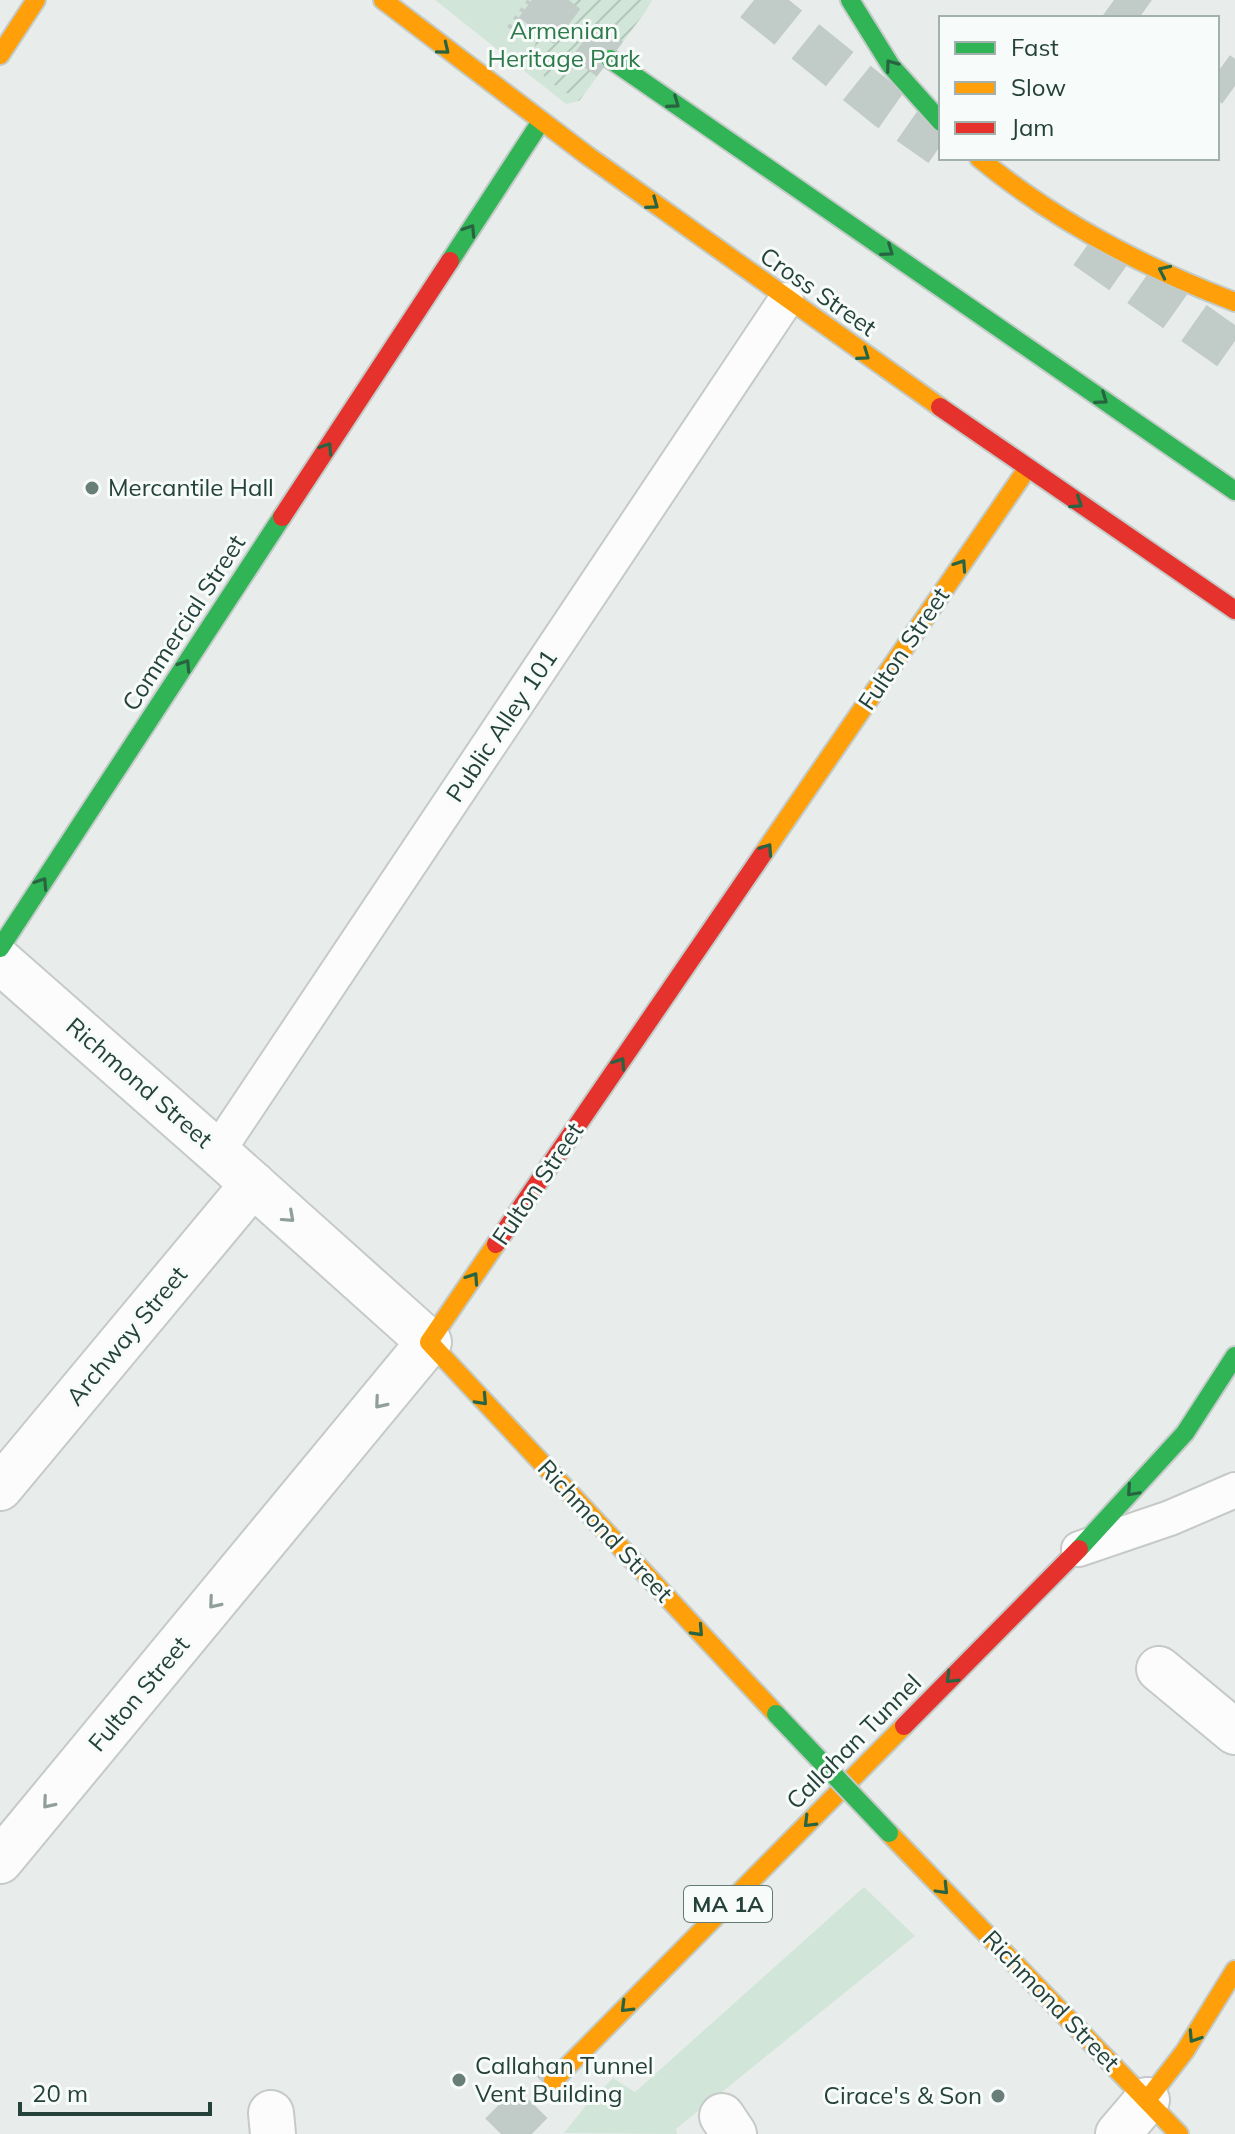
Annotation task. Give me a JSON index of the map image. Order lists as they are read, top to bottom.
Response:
{
  "streets": {
    "main road": [
      "Cross Street",
      "Commercial Street",
      "Fulton Street",
      "Richmond Street",
      "Callahan Tunnel",
      "MA 1A"
    ],
    "street": ["Archway Street"],
    "lane": ["Public Alley 101"]
  },
  "crossings": [
    ["Cross Street", "Commercial Street"],
    ["Cross Street", "Fulton Street"],
    ["Cross Street", "Public Alley 101"],
    ["Fulton Street", "Richmond Street"],
    ["Public Alley 101", "Richmond Street"],
    ["Richmond Street", "Archway Street"]
  ],
  "one_way": ["Commercial Street", "Richmond Street", "Callahan Tunnel"],
  "parks": ["Armenian Heritage Park"],
  "places": ["Mercantile Hall", "Callahan Tunnel Vent Building", "Cirace's & Son"],
  "legend": ["Fast", "Slow", "Jam"],
  "scale_bar": "20 m"
}
